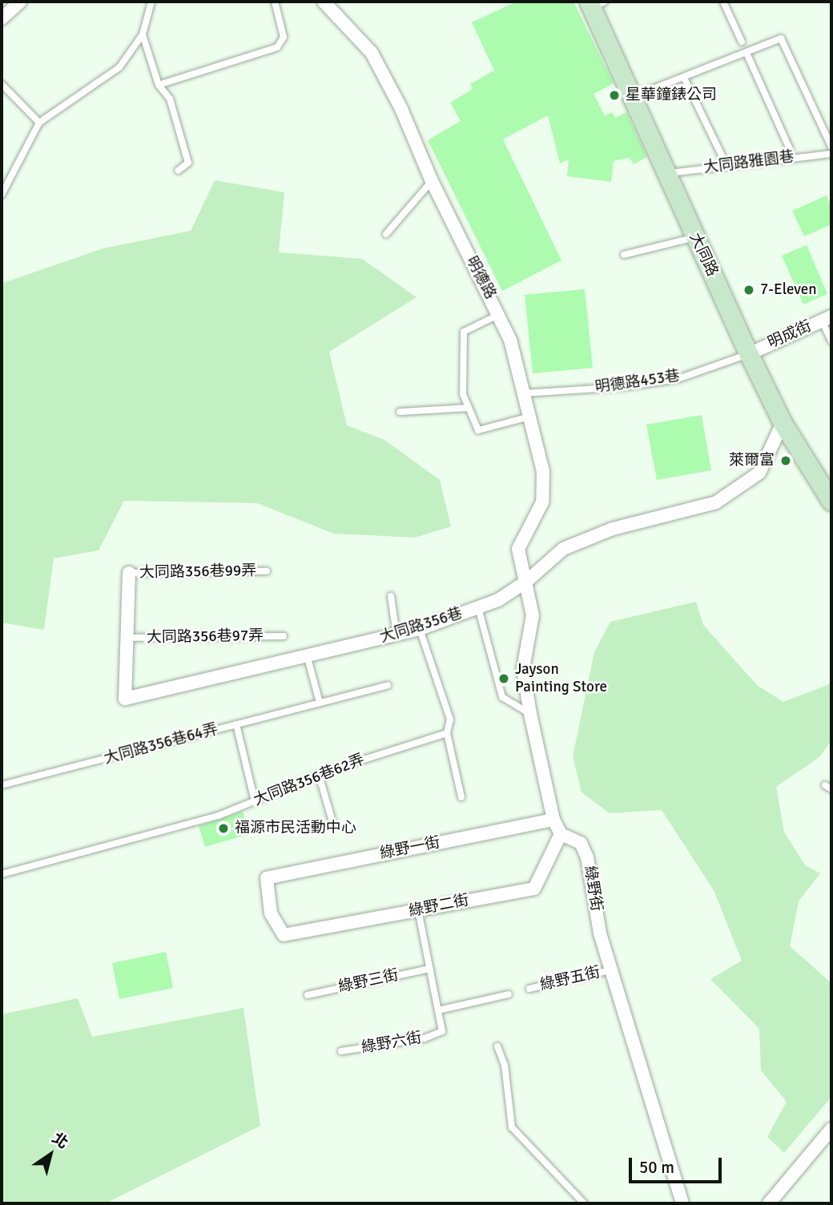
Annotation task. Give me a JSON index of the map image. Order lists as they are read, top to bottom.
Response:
{
  "streets": {
    "street": [
      "大同路",
      "明德路",
      "明成街",
      "大同路356巷",
      "綠野一街",
      "綠野街",
      "綠野二街"
    ],
    "lane": [
      "大同路雅園巷",
      "明德路453巷",
      "大同路356巷99弄",
      "大同路356巷97弄",
      "大同路356巷64弄",
      "大同路356巷62弄",
      "綠野五街",
      "綠野三街",
      "綠野六街"
    ]
  },
  "crossings": [
    ["大同路雅園巷", "大同路"],
    ["大同路", "明成街"],
    ["大同路", "明德路453巷"],
    ["大同路", "大同路356巷"],
    ["明德路", "明德路453巷"],
    ["明德路", "大同路356巷"],
    ["明德路", "綠野街"],
    ["明成街", "明德路453巷"],
    ["大同路356巷99弄", "大同路356巷"],
    ["大同路356巷", "大同路356巷97弄"],
    ["大同路356巷", "綠野街"],
    ["綠野一街", "綠野街"],
    ["綠野一街", "綠野二街"],
    ["綠野街", "綠野二街"],
    ["綠野街", "綠野五街"]
  ],
  "places": [
    "星華鐘錶公司",
    "7-Eleven",
    "萊爾富",
    "Jayson Painting Store",
    "福源市民活動中心"
  ],
  "scale_bar": "50 m",
  "north": "top right"
}
